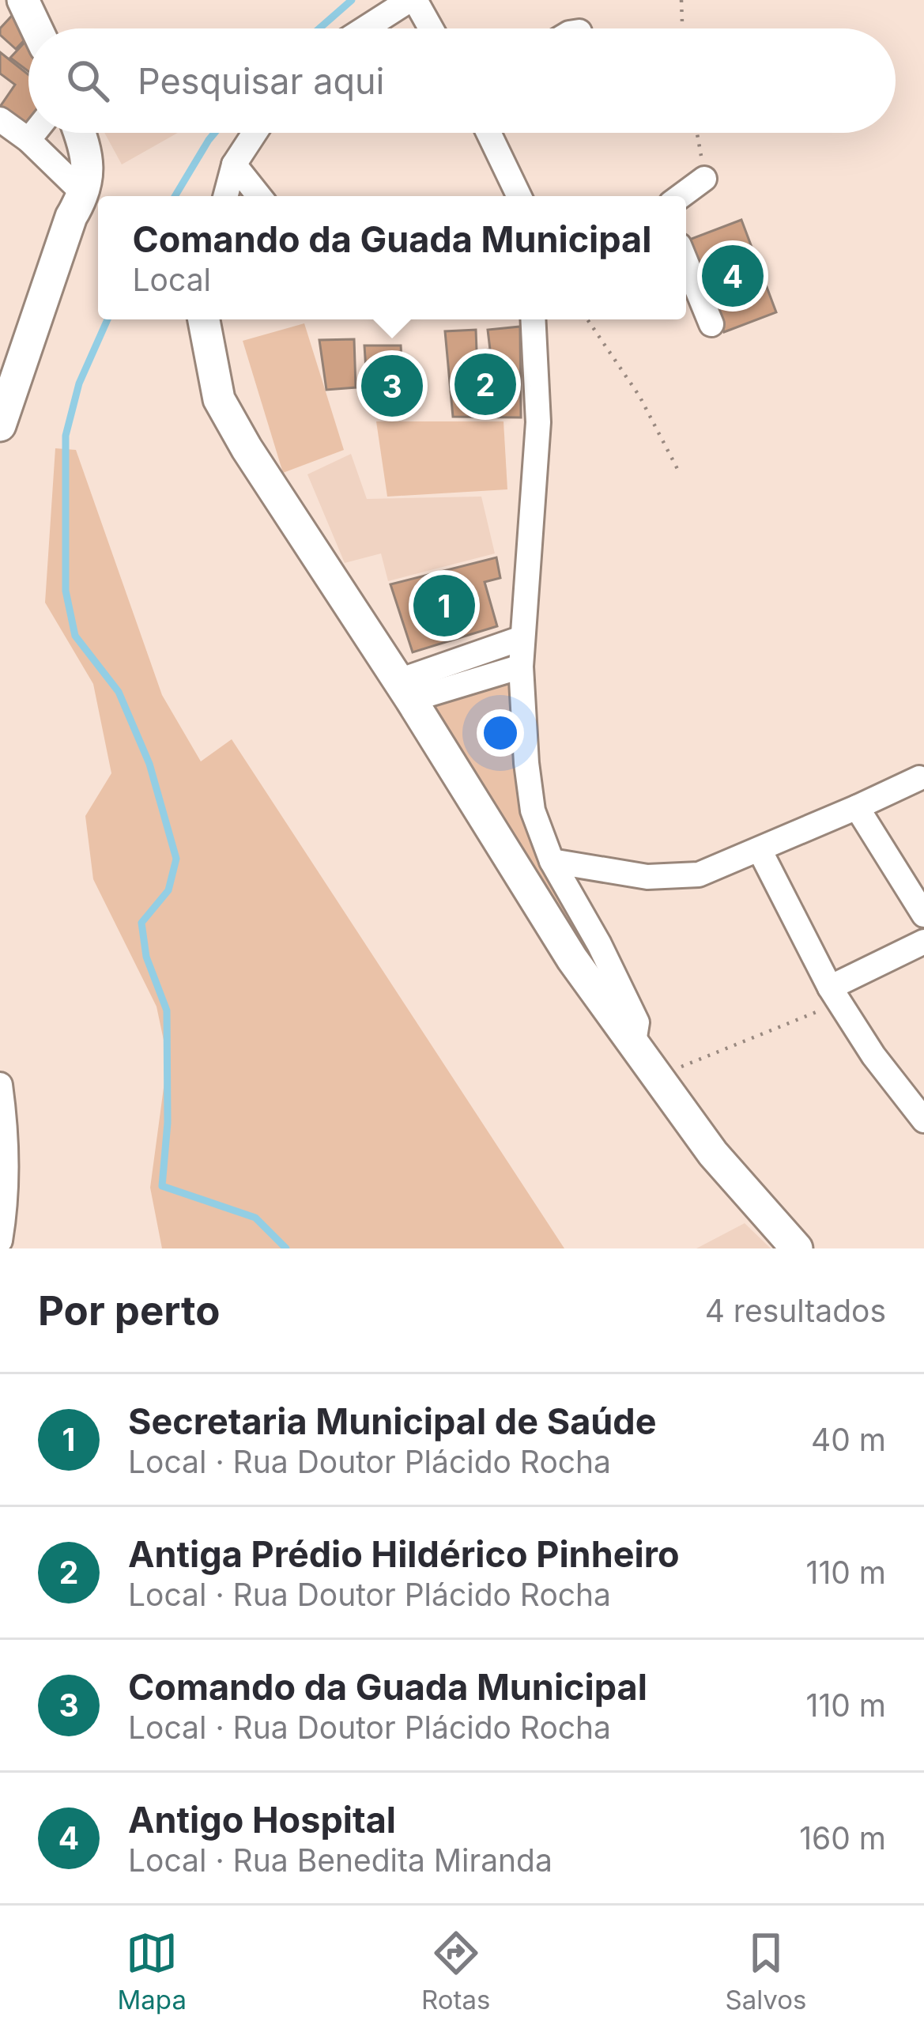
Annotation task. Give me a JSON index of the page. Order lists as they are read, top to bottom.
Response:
{
  "page": {
    "search": "Pesquisar aqui",
    "popup": ["Comando da Guada Municipal", "Local"],
    "pins": [
      "4",
      "2",
      "3",
      "1"
    ],
    "heading": ["Por perto", "4 resultados"],
    "list": [
      {
        "mark": "1",
        "name": "Secretaria Municipal de Saúde",
        "note": "Local · Rua Doutor Plácido Rocha",
        "value": "40 m"
      },
      {
        "mark": "2",
        "name": "Antiga Prédio Hildérico Pinheiro",
        "note": "Local · Rua Doutor Plácido Rocha",
        "value": "110 m"
      },
      {
        "mark": "3",
        "name": "Comando da Guada Municipal",
        "note": "Local · Rua Doutor Plácido Rocha",
        "value": "110 m"
      },
      {
        "mark": "4",
        "name": "Antigo Hospital",
        "note": "Local · Rua Benedita Miranda",
        "value": "160 m"
      }
    ],
    "nav": ["Mapa", "Rotas", "Salvos"]
  }
}
